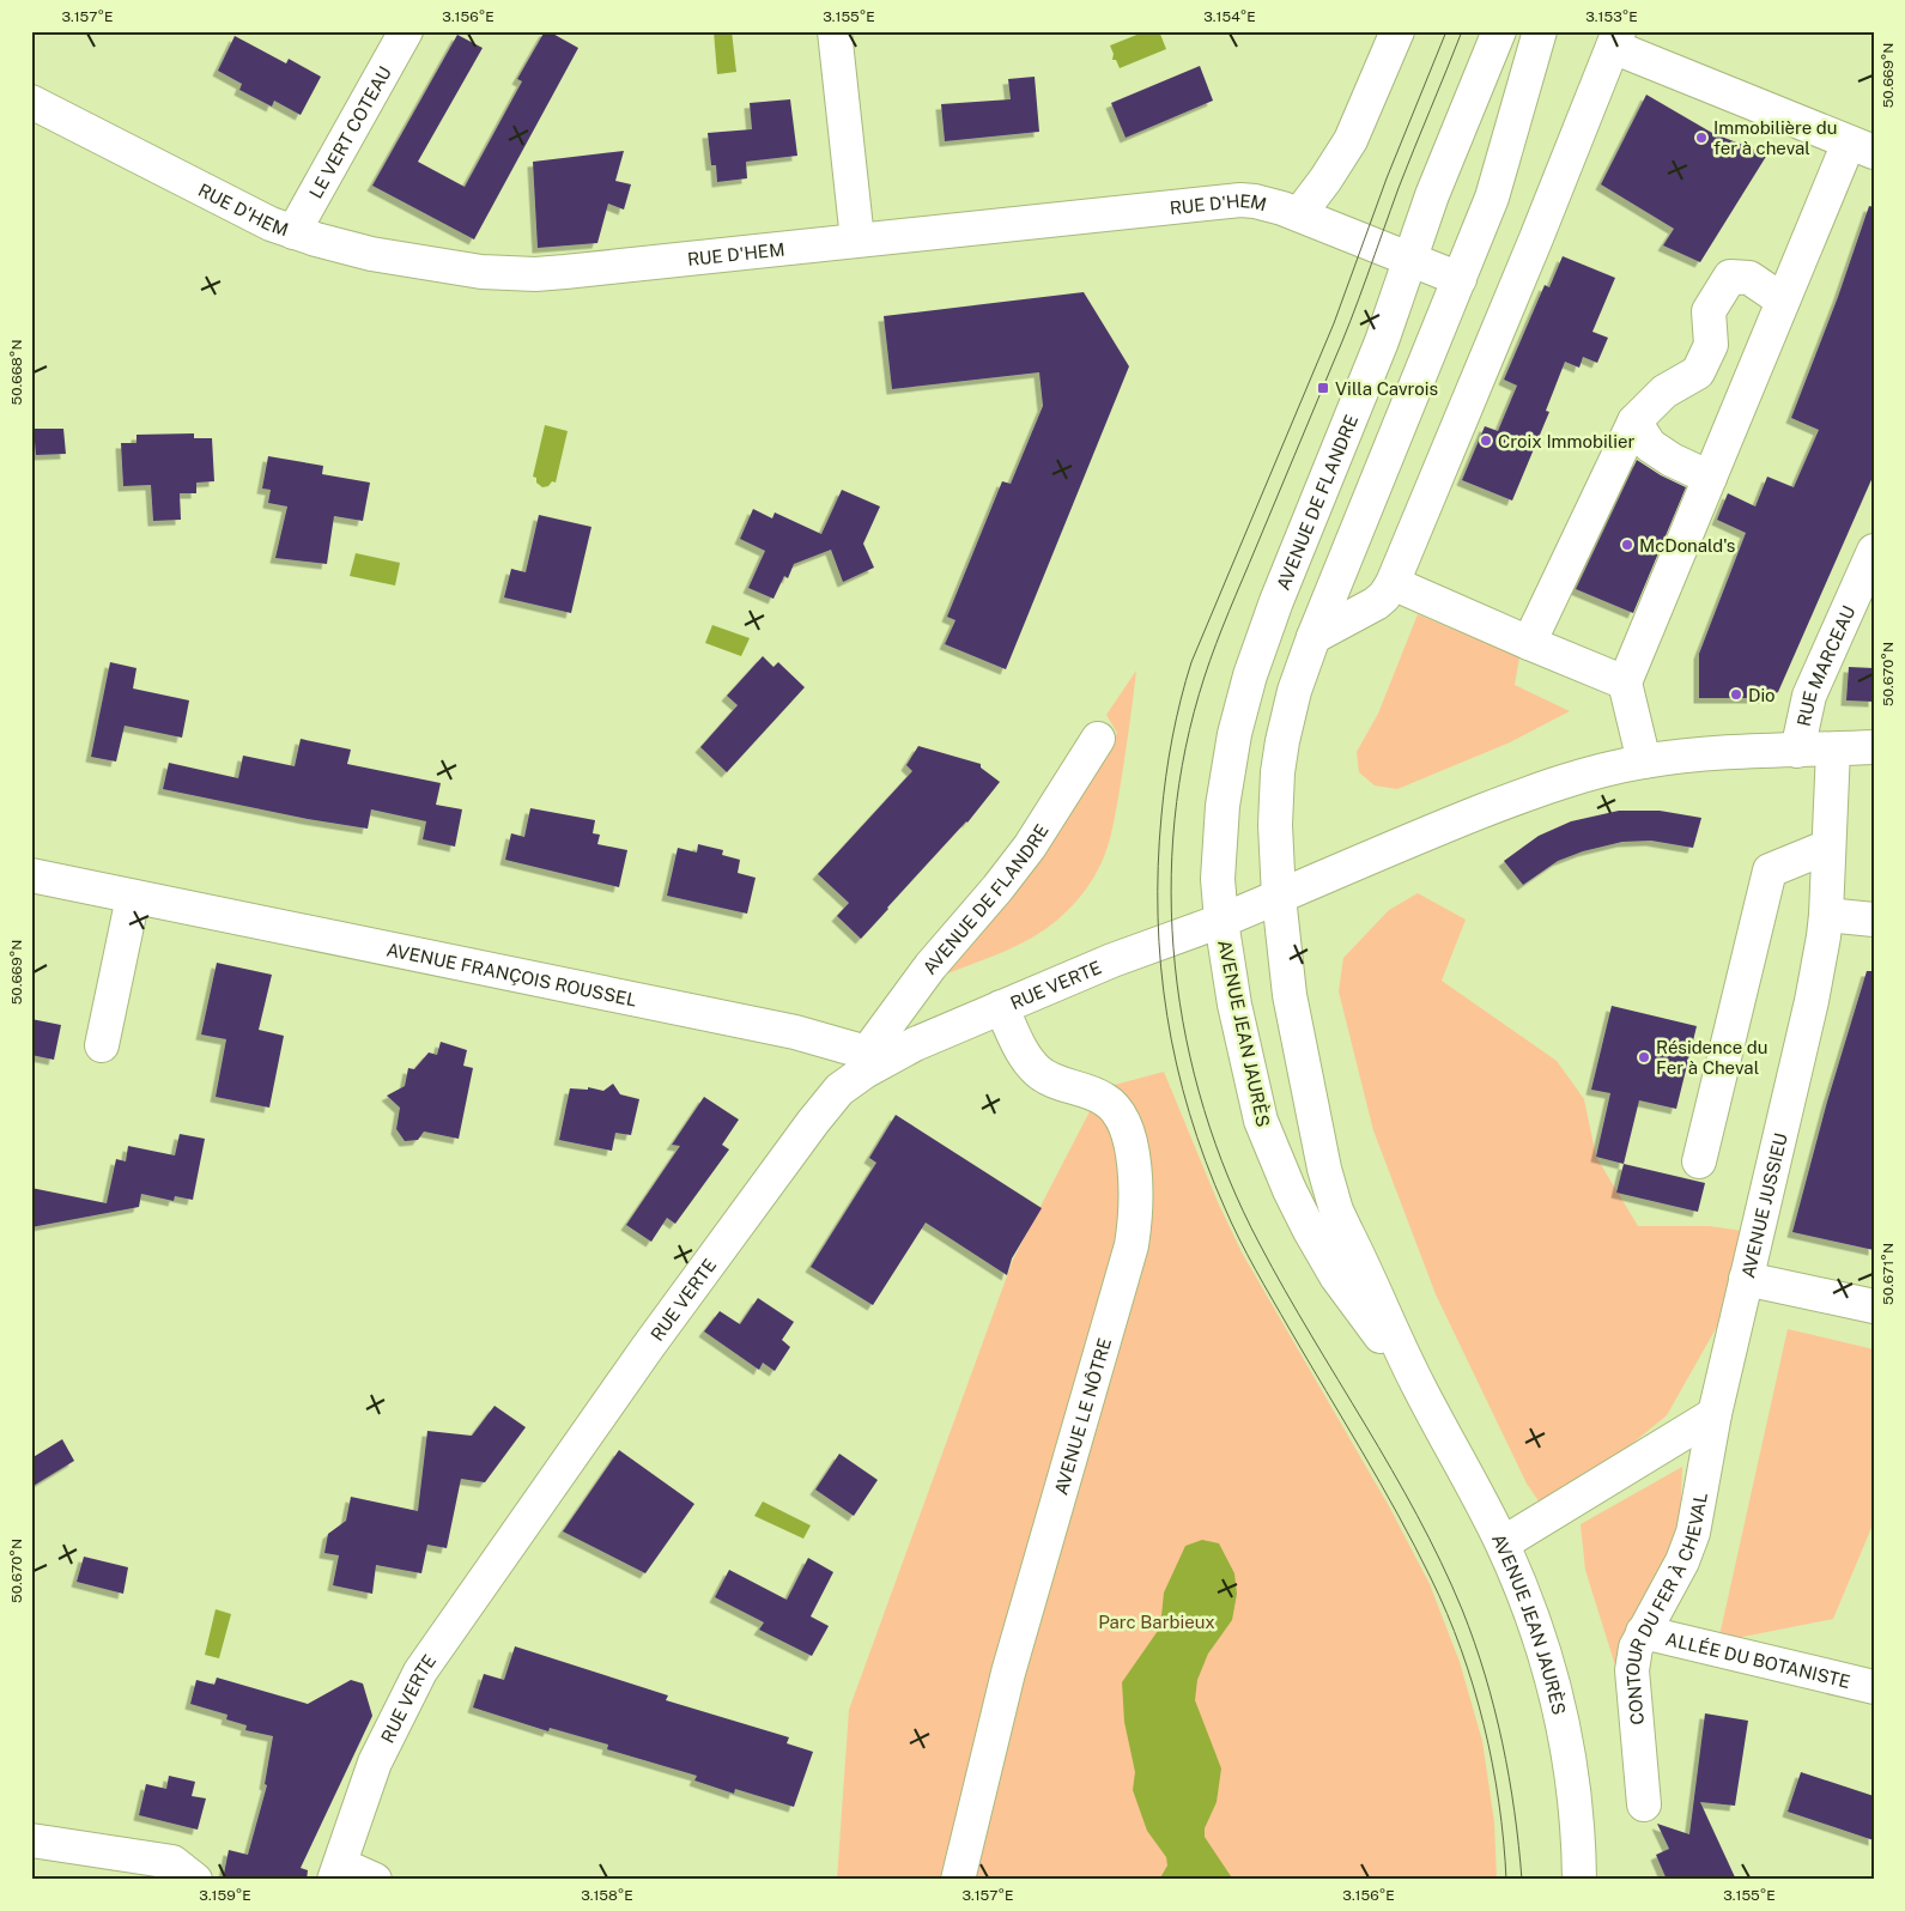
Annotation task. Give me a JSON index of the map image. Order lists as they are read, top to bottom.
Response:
{
  "streets": {
    "street": [
      "LE VERT COTEAU",
      "RUE D'HEM",
      "AVENUE DE FLANDRE",
      "RUE MARCEAU",
      "AVENUE FRANÇOIS ROUSSEL",
      "RUE VERTE",
      "AVENUE JEAN JAURÈS",
      "AVENUE JUSSIEU",
      "AVENUE LE NÔTRE",
      "CONTOUR DU FER À CHEVAL",
      "ALLÉE DU BOTANISTE"
    ]
  },
  "crossings": [
    ["LE VERT COTEAU", "RUE D'HEM"],
    ["RUE D'HEM", "AVENUE DE FLANDRE"],
    ["AVENUE DE FLANDRE", "AVENUE FRANÇOIS ROUSSEL"],
    ["AVENUE DE FLANDRE", "RUE VERTE"],
    ["AVENUE DE FLANDRE", "AVENUE JEAN JAURÈS"],
    ["RUE MARCEAU", "RUE VERTE"],
    ["AVENUE FRANÇOIS ROUSSEL", "RUE VERTE"],
    ["RUE VERTE", "AVENUE JEAN JAURÈS"],
    ["RUE VERTE", "AVENUE JUSSIEU"],
    ["RUE VERTE", "AVENUE LE NÔTRE"],
    ["AVENUE JUSSIEU", "CONTOUR DU FER À CHEVAL"],
    ["CONTOUR DU FER À CHEVAL", "ALLÉE DU BOTANISTE"]
  ],
  "parks": ["Parc Barbieux"],
  "places": {
    "other": [
      "Immobilière du fer à cheval",
      "Croix Immobilier",
      "McDonald's",
      "Dio",
      "Résidence du Fer à Cheval"
    ],
    "transit": ["Villa Cavrois"]
  },
  "coordinates": [
    "3.157°E",
    "3.156°E",
    "3.155°E",
    "3.154°E",
    "3.153°E",
    "50.669°N",
    "50.668°N",
    "50.670°N",
    "50.671°N",
    "3.159°E",
    "3.158°E"
  ]
}
